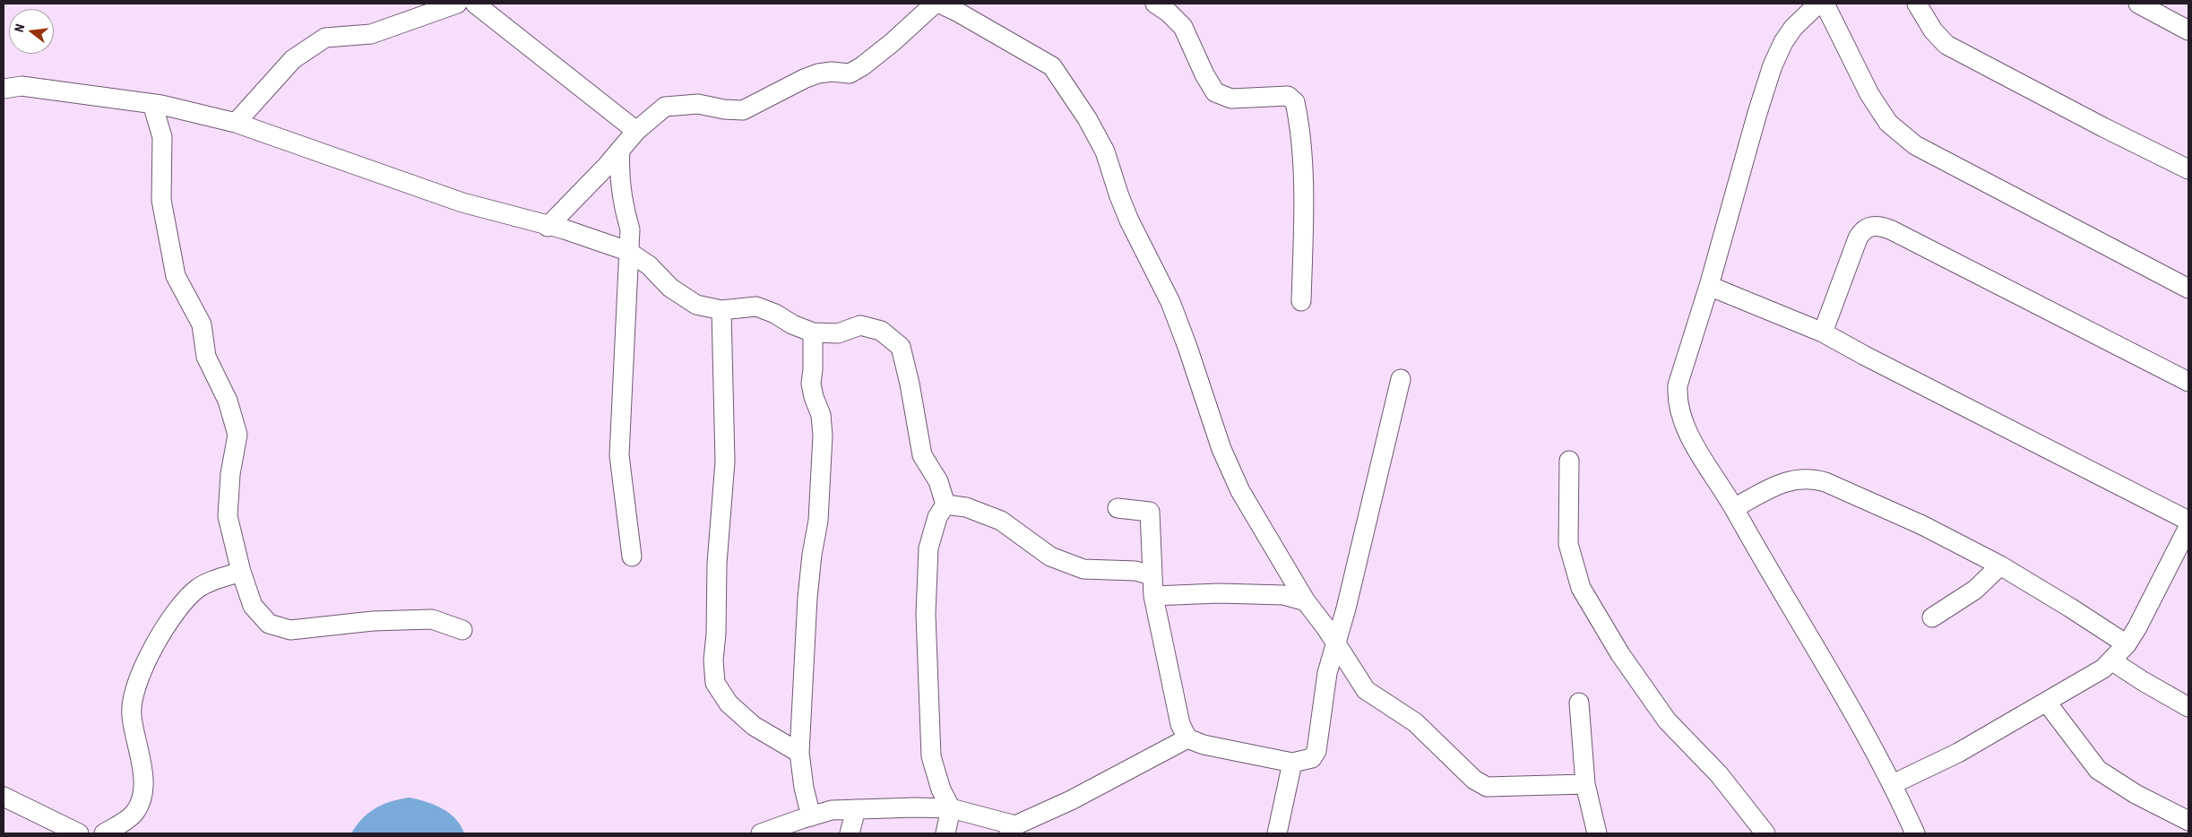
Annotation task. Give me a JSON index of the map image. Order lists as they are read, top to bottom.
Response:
{
  "north": "left"
}
